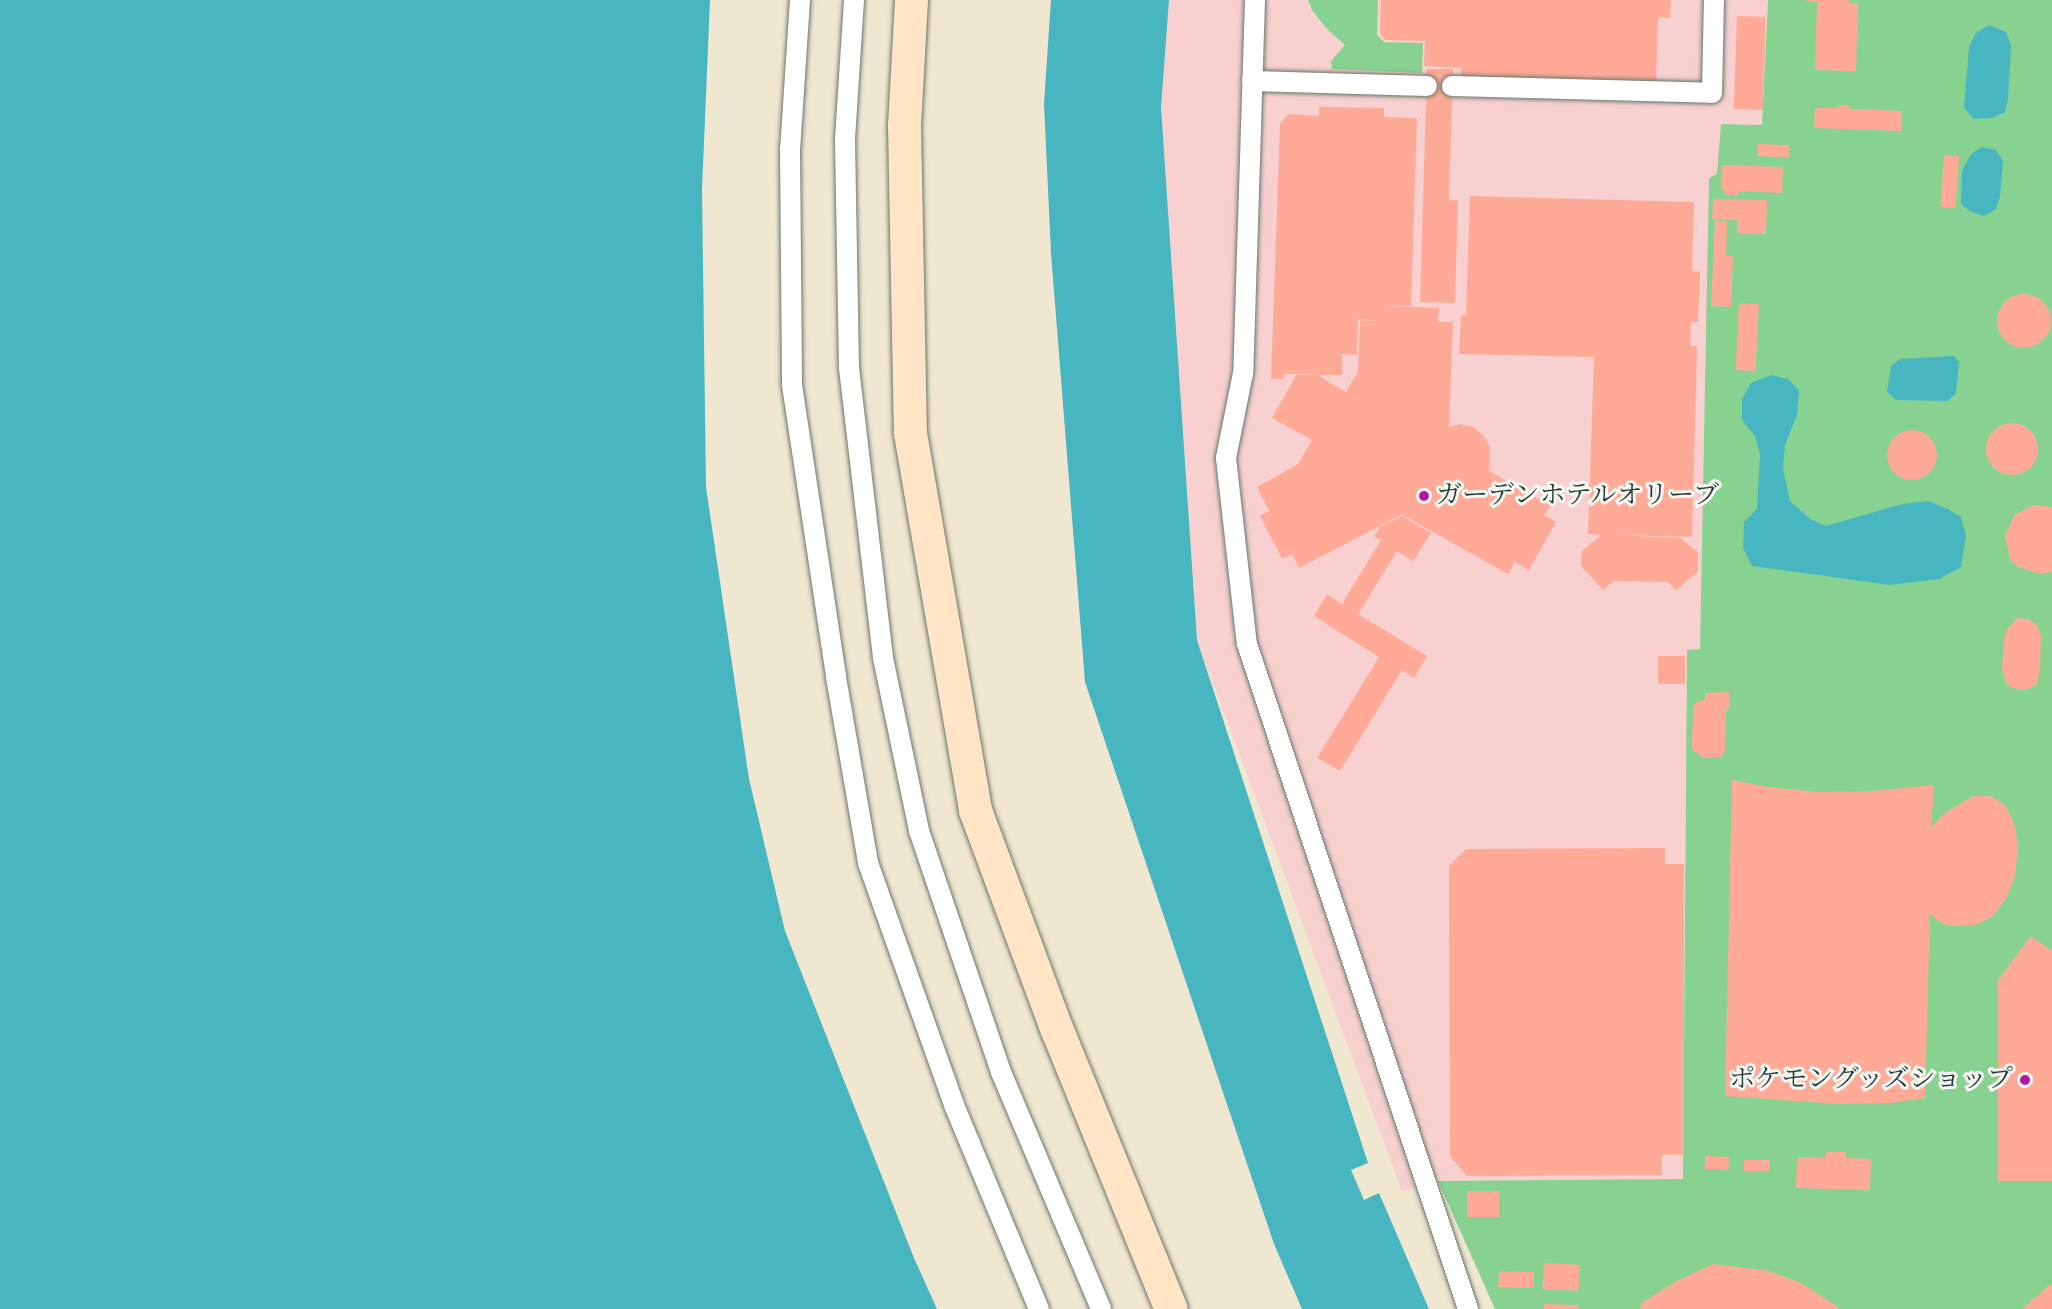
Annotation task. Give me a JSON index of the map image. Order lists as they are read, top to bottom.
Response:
{
  "places": ["ガーデンホテルオリーブ", "ポケモングッズショップ"]
}
